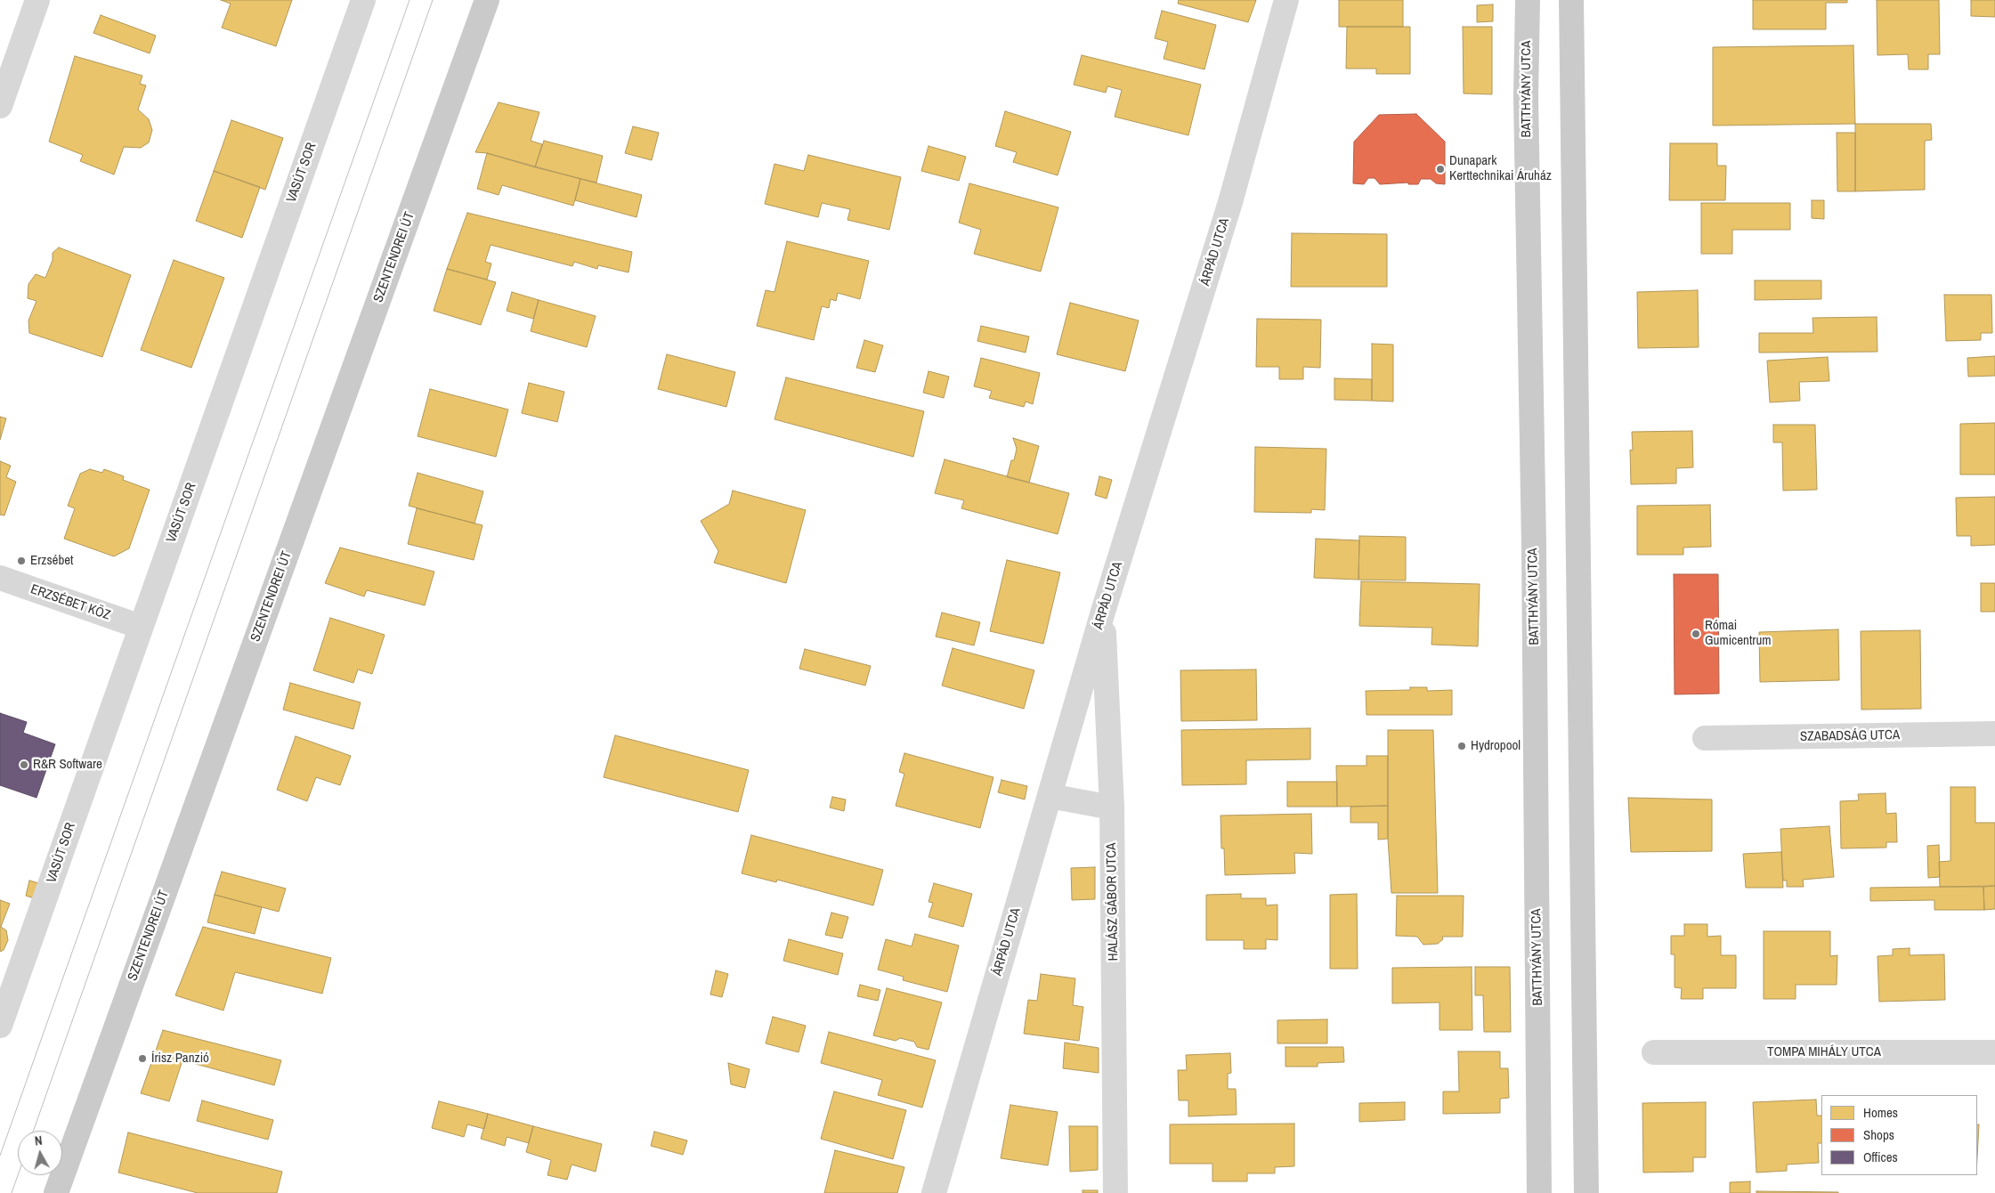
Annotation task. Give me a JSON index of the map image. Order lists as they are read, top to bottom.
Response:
{
  "streets": {
    "main road": ["BATTHYÁNY UTCA", "SZENTENDREI ÚT"],
    "street": [
      "VASÚT SOR",
      "ÁRPÁD UTCA",
      "ERZSÉBET KÖZ",
      "SZABADSÁG UTCA",
      "HALÁSZ GÁBOR UTCA",
      "TOMPA MIHÁLY UTCA"
    ]
  },
  "crossings": [
    ["VASÚT SOR", "ERZSÉBET KÖZ"],
    ["ÁRPÁD UTCA", "HALÁSZ GÁBOR UTCA"]
  ],
  "places": [
    "Dunapark Kerttechnikai Áruház",
    "Erzsébet",
    "Római Gumicentrum",
    "Hydropool",
    "R&R Software",
    "Írisz Panzió"
  ],
  "legend": ["Homes", "Shops", "Offices"],
  "north": "top"
}
